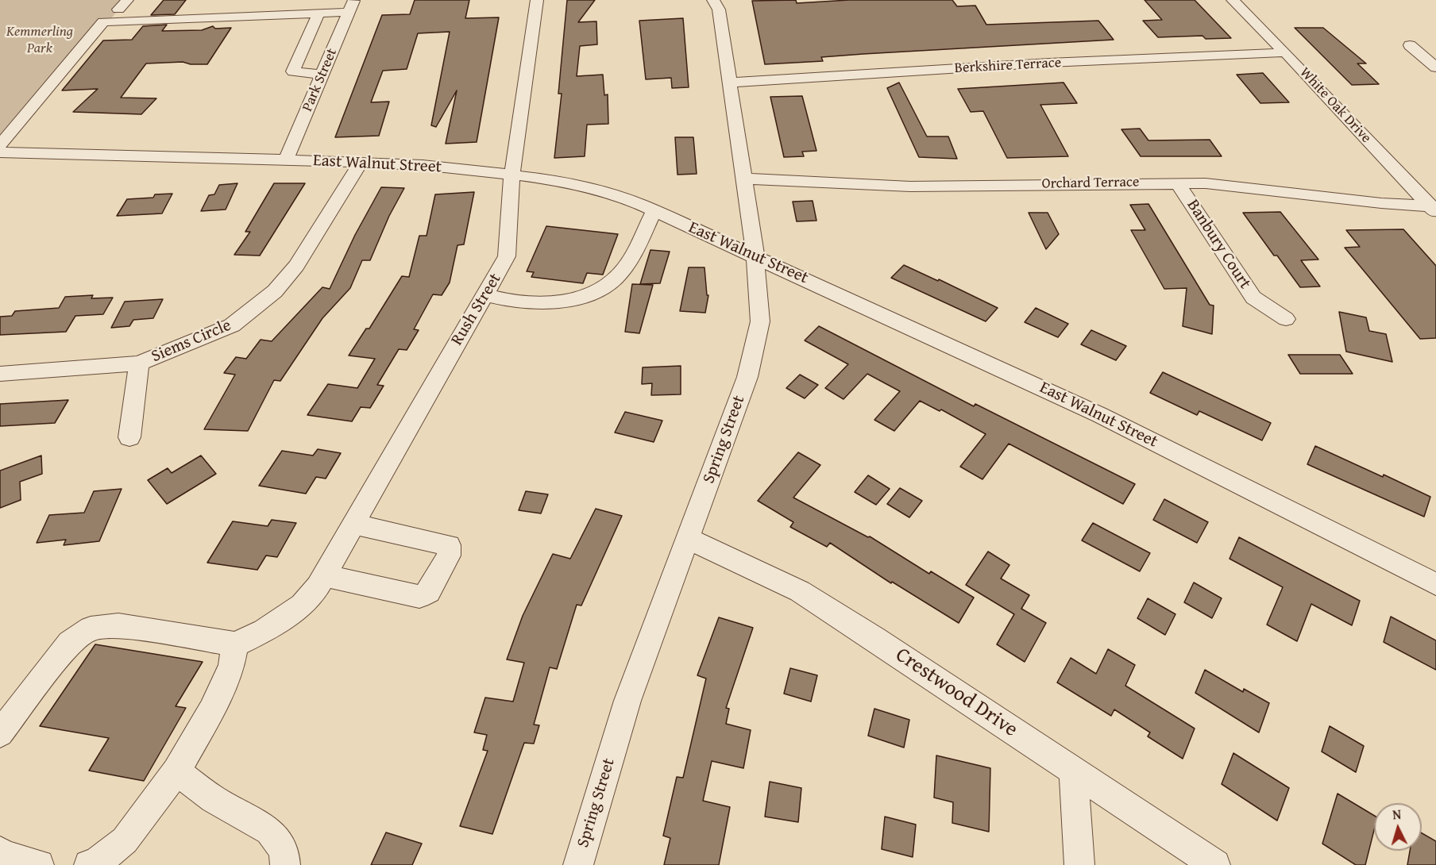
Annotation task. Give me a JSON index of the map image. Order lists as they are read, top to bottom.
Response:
{
  "streets": {
    "street": [
      "Berkshire Terrace",
      "Park Street",
      "White Oak Drive",
      "East Walnut Street",
      "Orchard Terrace",
      "Banbury Court",
      "Rush Street",
      "Siems Circle",
      "Spring Street",
      "Crestwood Drive"
    ]
  },
  "crossings": [
    ["Berkshire Terrace", "White Oak Drive"],
    ["Berkshire Terrace", "Spring Street"],
    ["Park Street", "East Walnut Street"],
    ["White Oak Drive", "Orchard Terrace"],
    ["East Walnut Street", "Rush Street"],
    ["East Walnut Street", "Siems Circle"],
    ["East Walnut Street", "Spring Street"],
    ["Orchard Terrace", "Banbury Court"],
    ["Orchard Terrace", "Spring Street"],
    ["Spring Street", "Crestwood Drive"]
  ],
  "parks": ["Kemmerling Park"],
  "north": "top"
}
